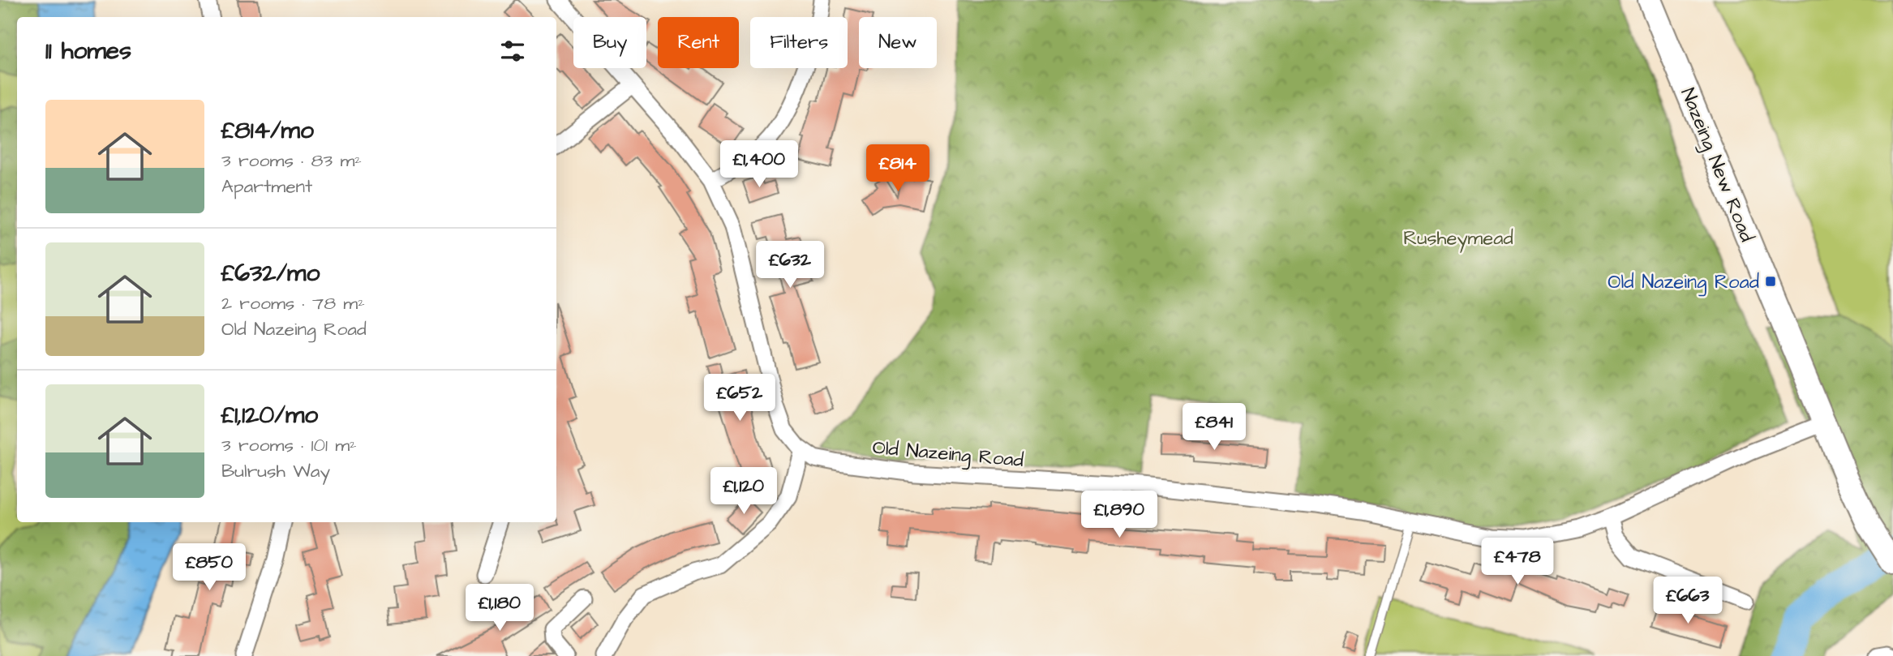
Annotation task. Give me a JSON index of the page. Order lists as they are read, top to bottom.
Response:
{
  "streets": {
    "main road": ["Nazeing New Road"],
    "street": ["Old Nazeing Road"]
  },
  "crossings": [
    ["Nazeing New Road", "Old Nazeing Road"]
  ],
  "parks": ["Rusheymead"],
  "places": {
    "transit": ["Old Nazeing Road"]
  },
  "page": {
    "chip": [
      "Buy",
      "Rent",
      "Filters",
      "New"
    ],
    "heading": "11 homes",
    "list": [
      {
        "name": "£814/mo",
        "note": "3 rooms · 83 m² · Apartment"
      },
      {
        "name": "£632/mo",
        "note": "2 rooms · 78 m² · Old Nazeing Road"
      },
      {
        "name": "£1,120/mo",
        "note": "3 rooms · 101 m² · Bulrush Way"
      }
    ],
    "price": [
      "£1,400",
      "£814",
      "£632",
      "£652",
      "£841",
      "£1,120",
      "£1,890",
      "£478",
      "£850",
      "£663",
      "£1,180"
    ]
  }
}
